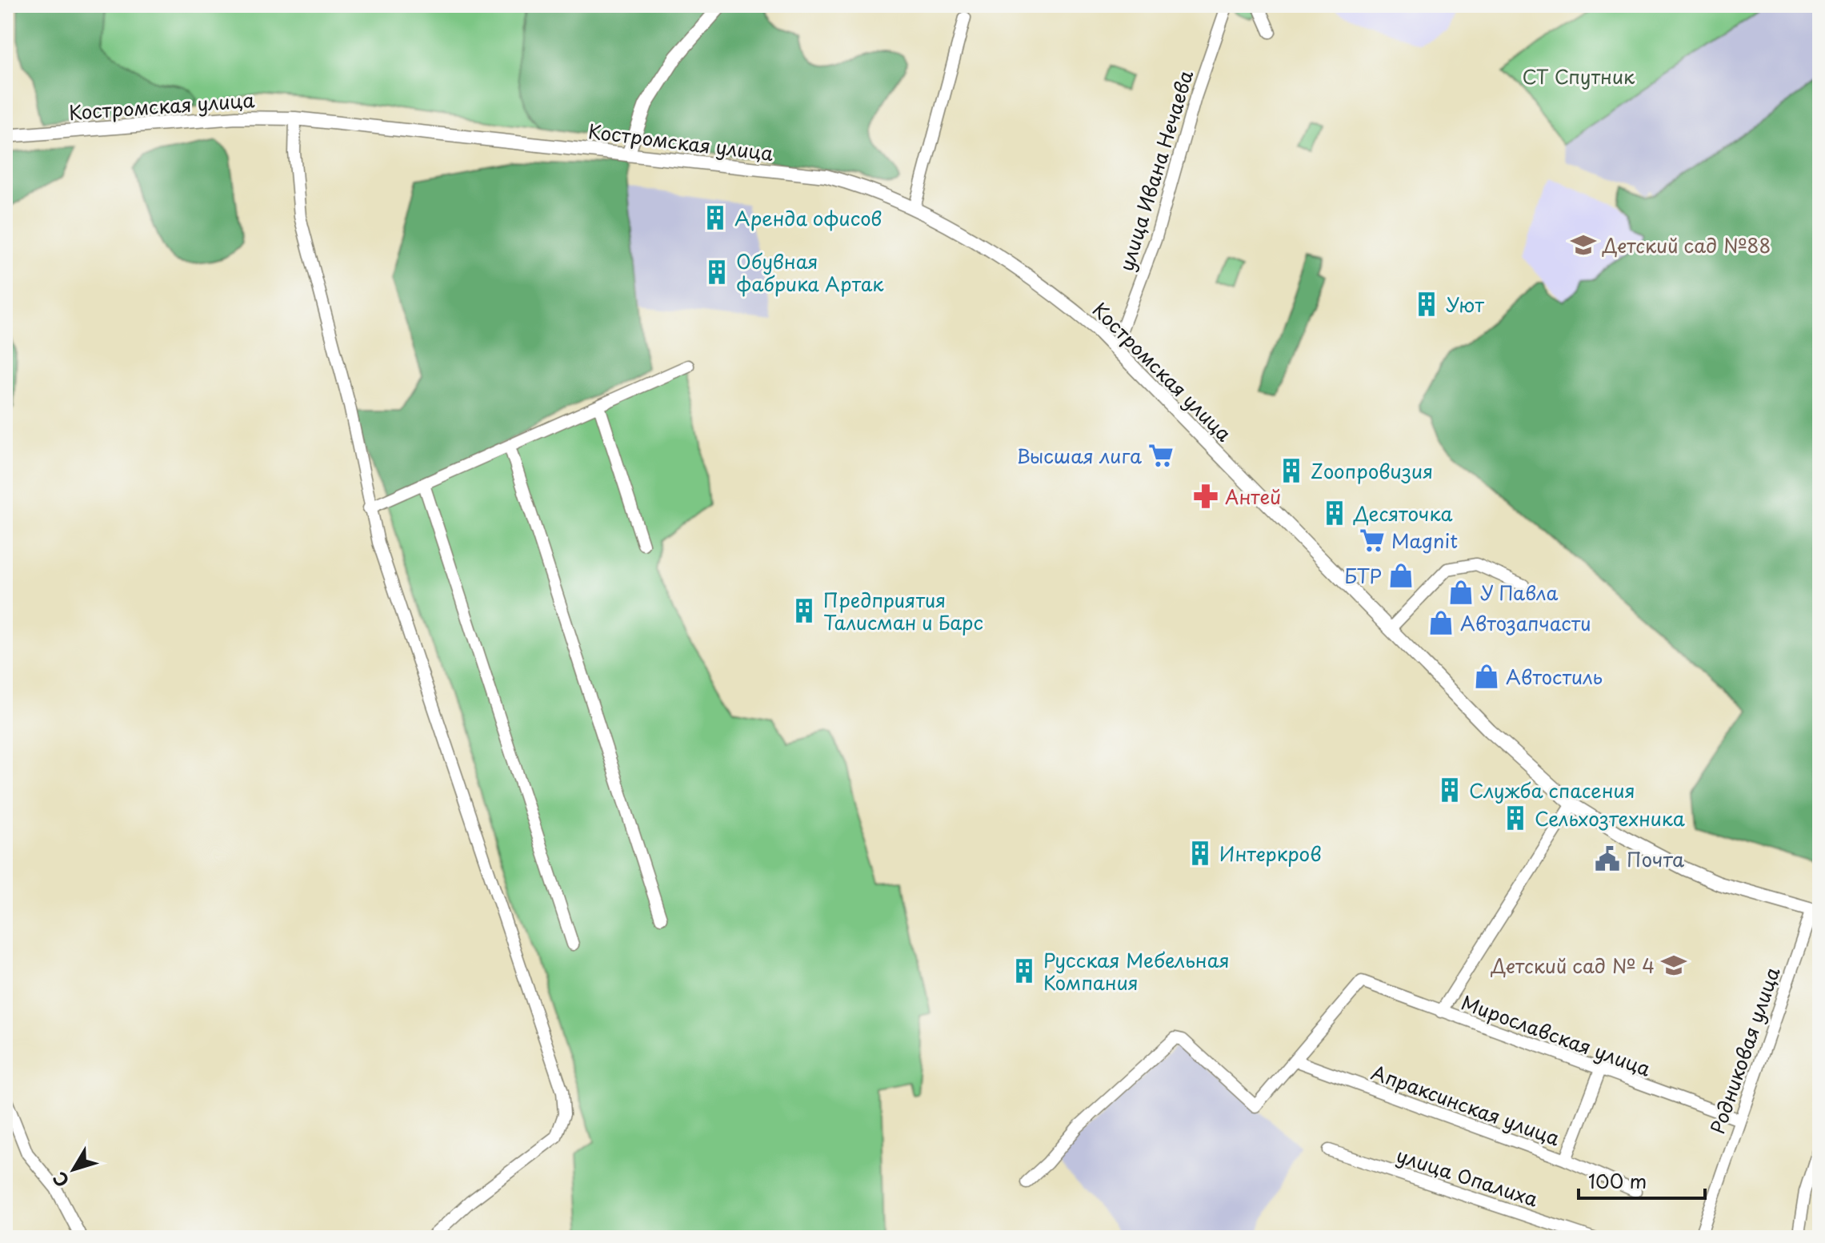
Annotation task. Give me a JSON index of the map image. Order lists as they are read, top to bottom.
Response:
{
  "streets": {
    "main road": ["Костромская улица"],
    "street": [
      "улица Ивана Нечаева",
      "Мирославская улица",
      "Родниковая улица",
      "Апраксинская улица",
      "улица Опалиха"
    ]
  },
  "crossings": [
    ["Костромская улица", "улица Ивана Нечаева"],
    ["Костромская улица", "Родниковая улица"],
    ["Мирославская улица", "Родниковая улица"],
    ["Мирославская улица", "Апраксинская улица"]
  ],
  "parks": ["СТ Спутник"],
  "places": {
    "building": [
      "Аренда офисов",
      "Обувная фабрика Артак",
      "Уют",
      "Zоопровизия",
      "Десяточка",
      "Предприятия Талисман и Барс",
      "Служба спасения",
      "Сельхозтехника",
      "Интеркров",
      "Русская Мебельная Компания"
    ],
    "school or university": ["Детский сад №88", "Детский сад № 4"],
    "supermarket": ["Высшая лига", "Magnit"],
    "pharmacy": ["Антей"],
    "shop": [
      "БТР",
      "У Павла",
      "Автозапчасти",
      "Автостиль"
    ],
    "public building": ["Почта"]
  },
  "scale_bar": "100 m",
  "north": "bottom left"
}
